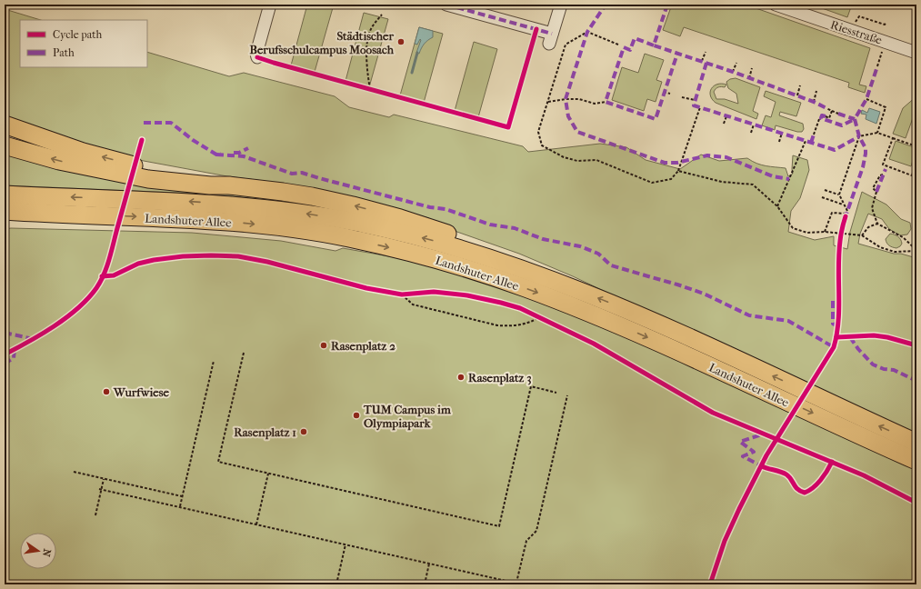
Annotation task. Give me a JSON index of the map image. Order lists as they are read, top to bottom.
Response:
{
  "streets": {
    "highway": ["Landshuter Allee"],
    "street": ["Riesstraße"]
  },
  "places": [
    "Städtischer Berufsschulcampus Moosach",
    "Rasenplatz 2",
    "Rasenplatz 3",
    "Wurfwiese",
    "TUM Campus im Olympiapark",
    "Rasenplatz 1"
  ],
  "legend": ["Cycle path", "Path"],
  "north": "right"
}
